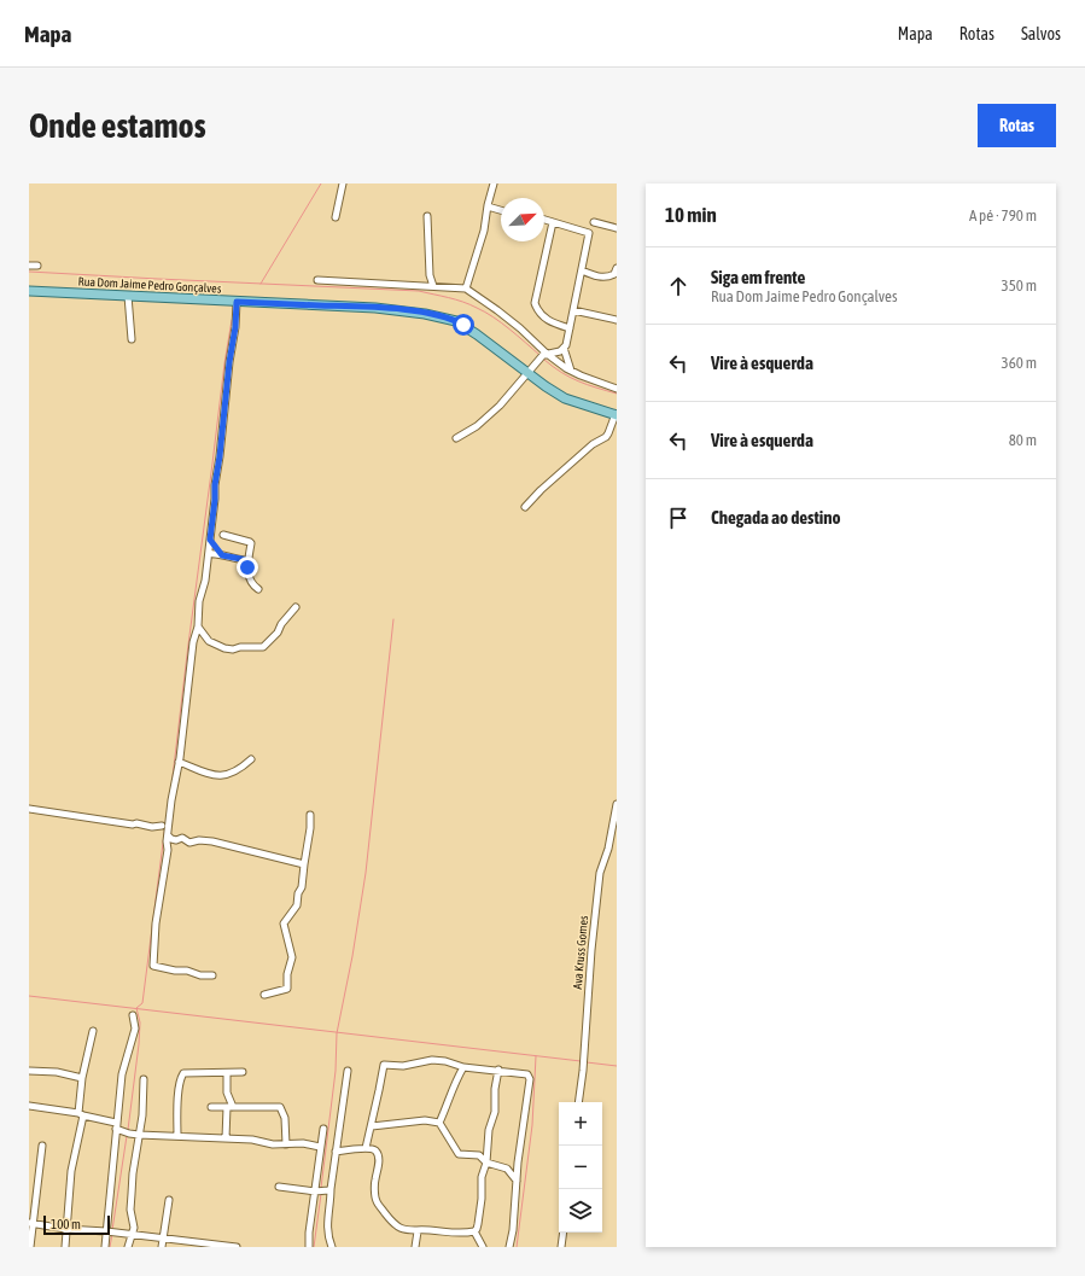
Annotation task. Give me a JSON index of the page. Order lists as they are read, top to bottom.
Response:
{
  "streets": {
    "main road": ["Rua Dom Jaime Pedro Gonçalves"],
    "street": ["Ava Kruss Gomes"]
  },
  "scale_bar": "100 m",
  "north": "top right",
  "page": {
    "header": "Mapa",
    "nav": ["Mapa", "Rotas", "Salvos"],
    "buttons": "Rotas",
    "title": "Onde estamos",
    "heading": ["10 min", "A pé · 790 m"],
    "list": [
      ["Siga em frente", "Rua Dom Jaime Pedro Gonçalves", "350 m"],
      ["Vire à esquerda", "360 m"],
      ["Vire à esquerda", "80 m"],
      "Chegada ao destino"
    ],
    "map_buttons": ["+", "−"],
    "scale": "100 m"
  }
}
